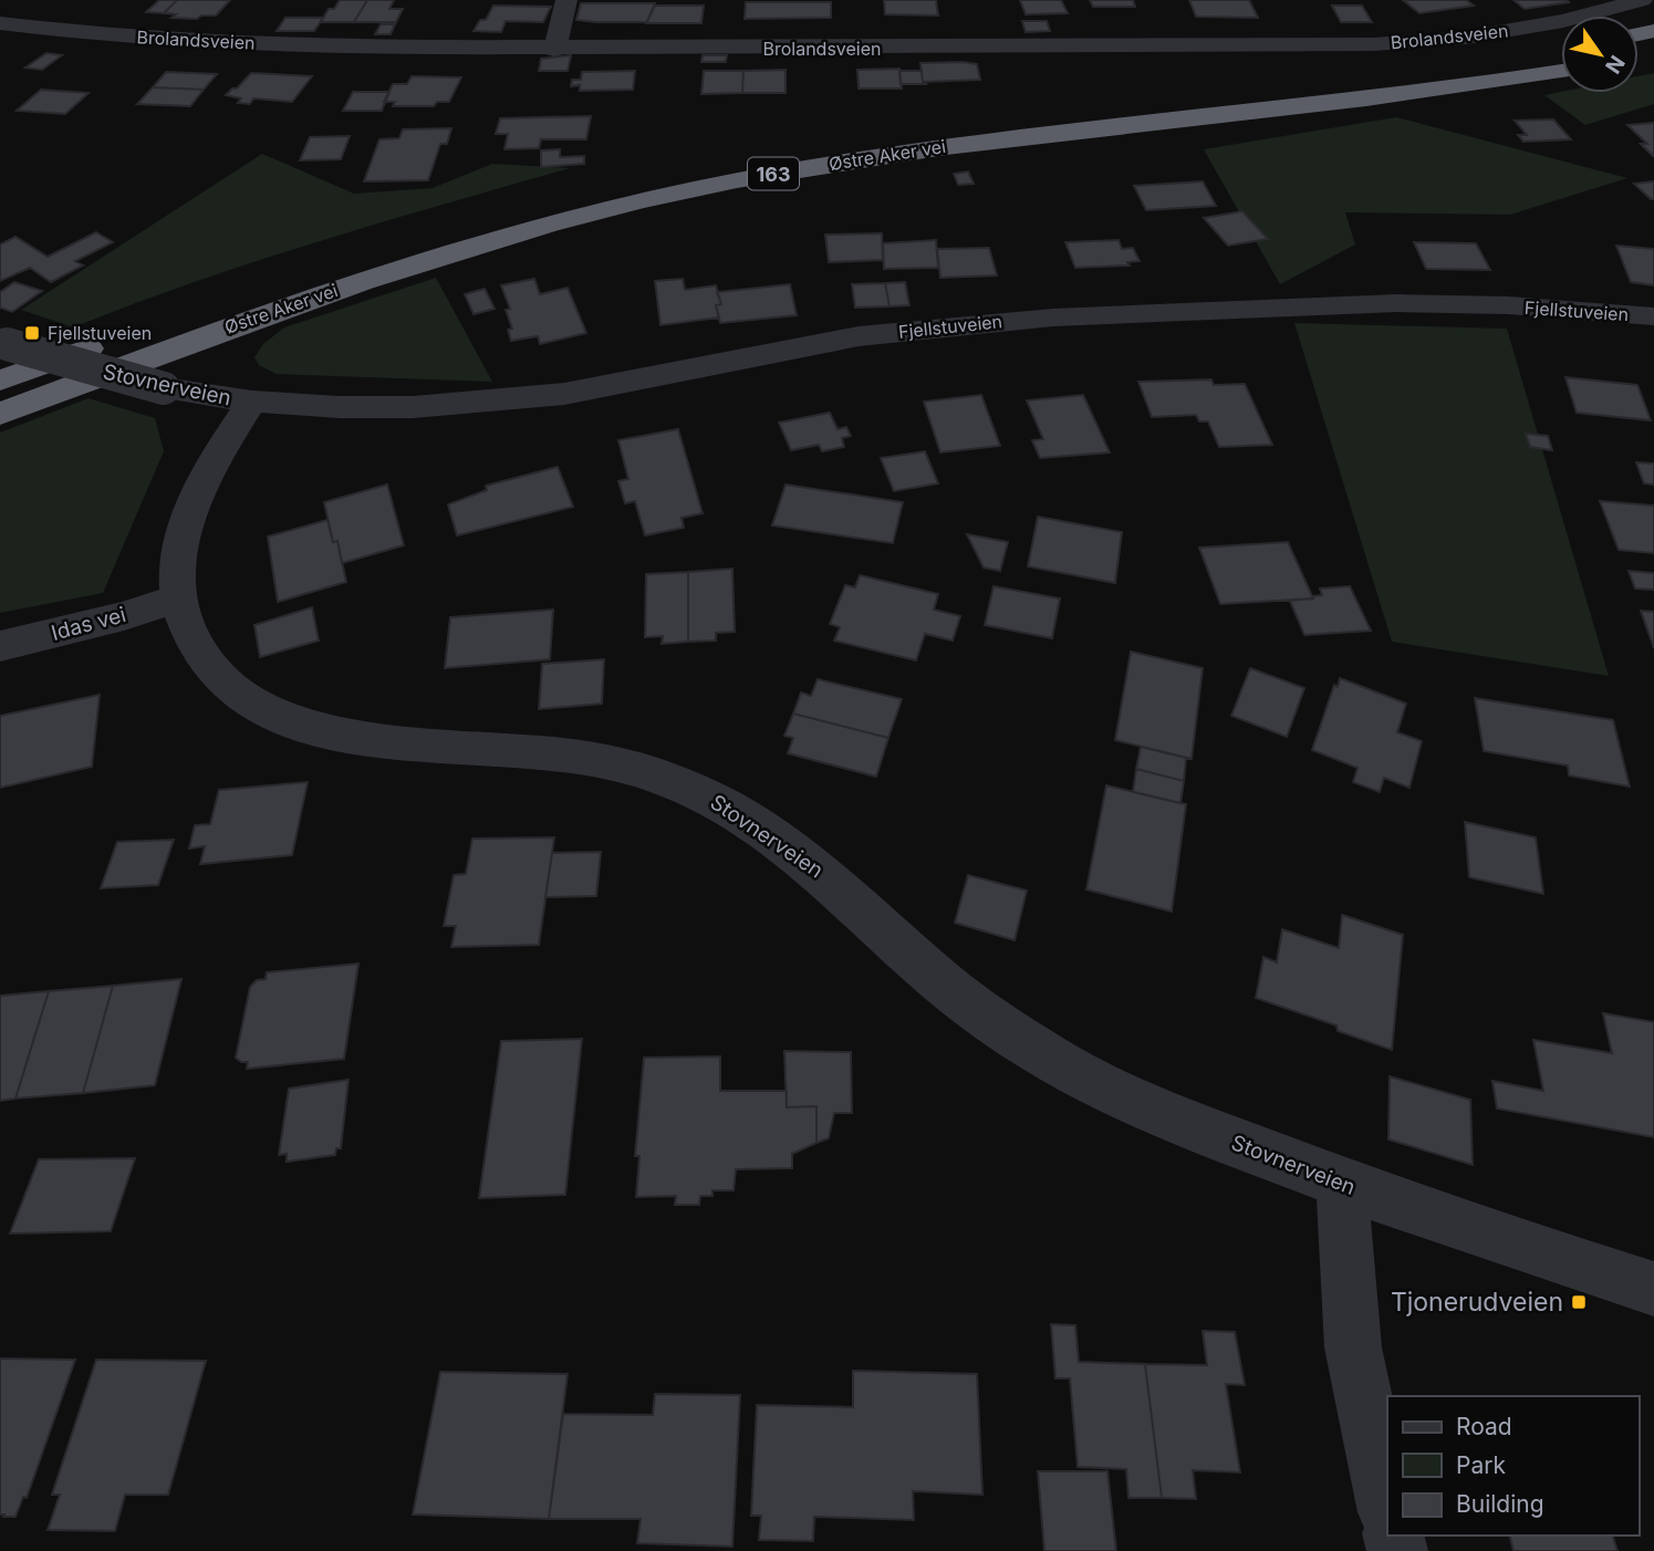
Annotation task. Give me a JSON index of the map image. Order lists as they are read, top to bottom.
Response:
{
  "streets": {
    "highway": ["Østre Aker vei", "163"],
    "street": [
      "Brolandsveien",
      "Fjellstuveien",
      "Stovnerveien",
      "Idas vei"
    ]
  },
  "crossings": [
    ["Fjellstuveien", "Stovnerveien"],
    ["Stovnerveien", "Idas vei"]
  ],
  "places": {
    "transit": ["Fjellstuveien", "Tjonerudveien"]
  },
  "legend": ["Road", "Park", "Building"],
  "north": "bottom right"
}
